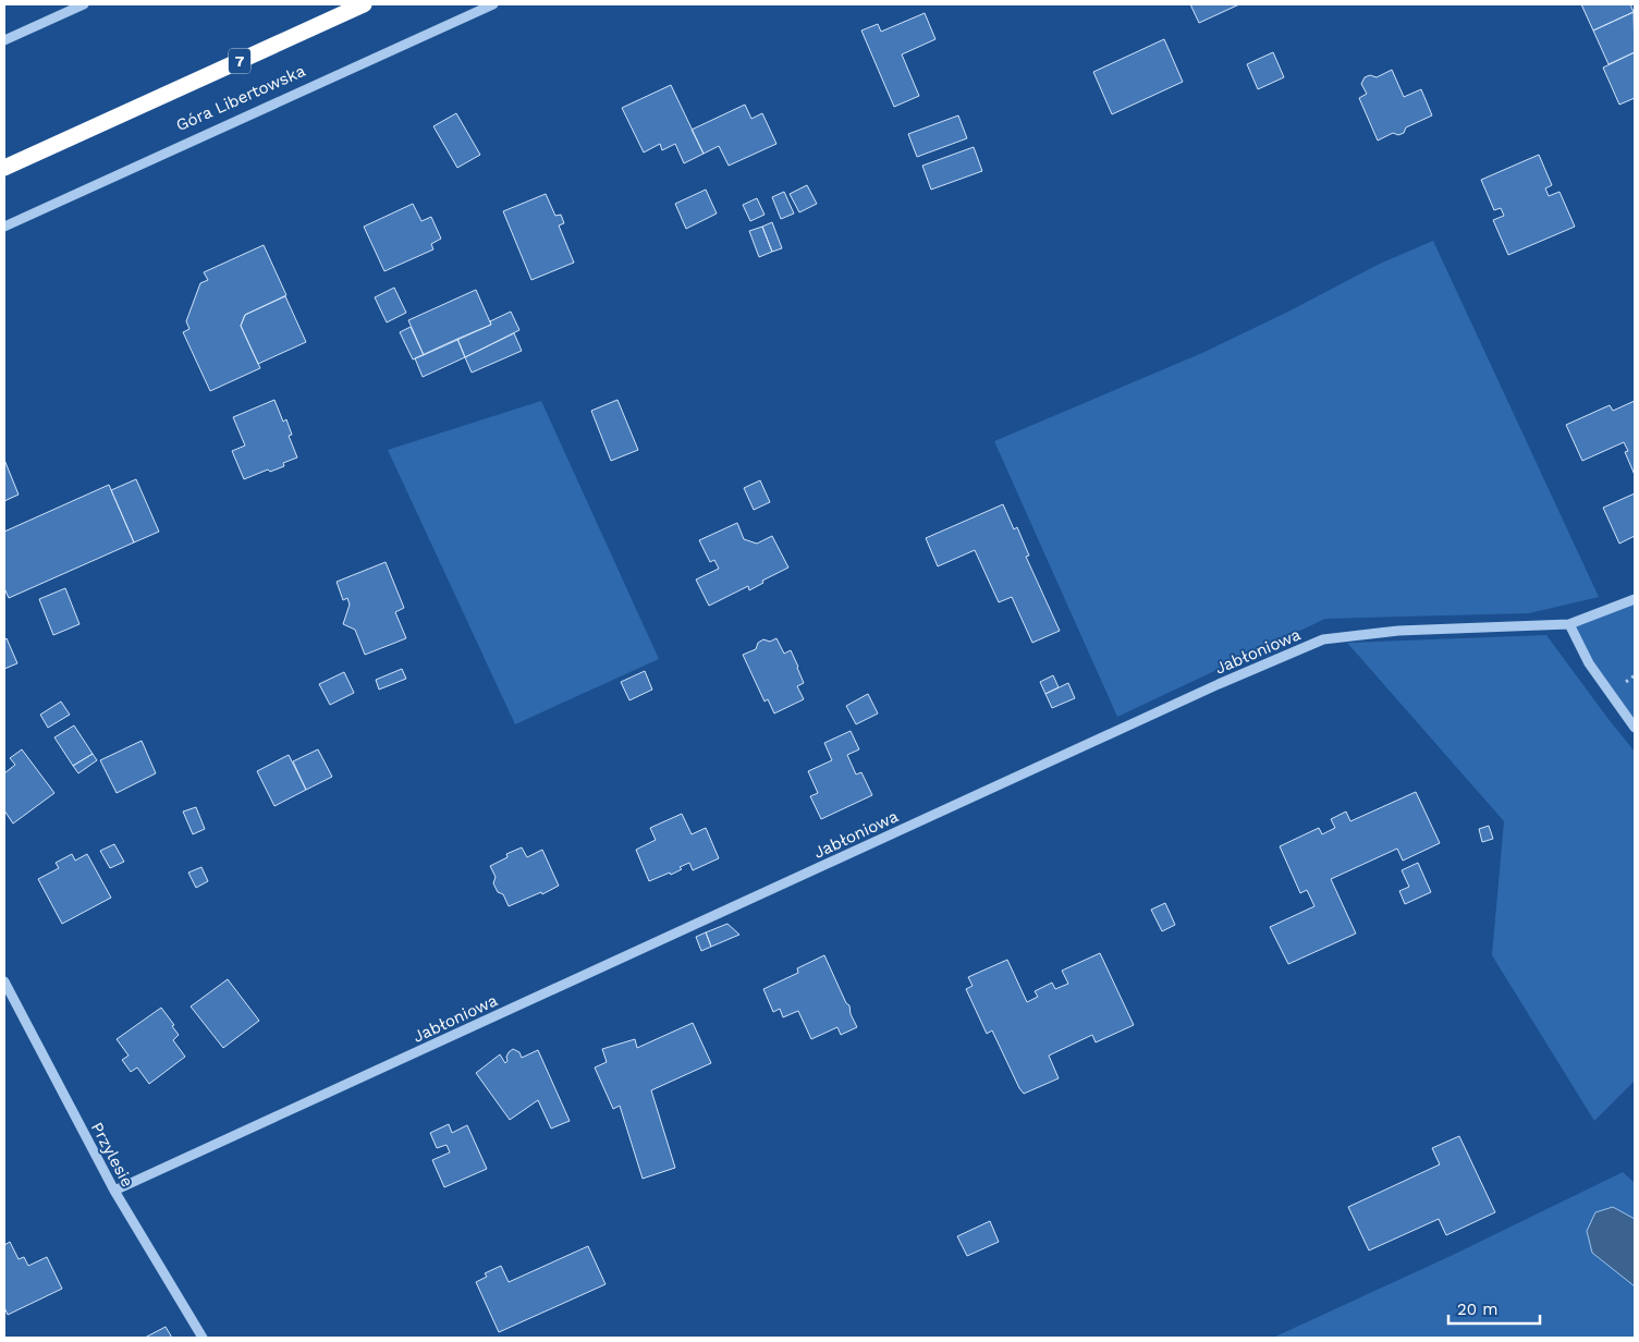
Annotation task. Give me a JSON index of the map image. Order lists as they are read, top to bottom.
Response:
{
  "streets": {
    "highway": ["7", "Góra Libertowska"],
    "street": ["Jabłoniowa", "Przylesie"]
  },
  "crossings": [
    ["Jabłoniowa", "Przylesie"]
  ],
  "scale_bar": "20 m"
}
